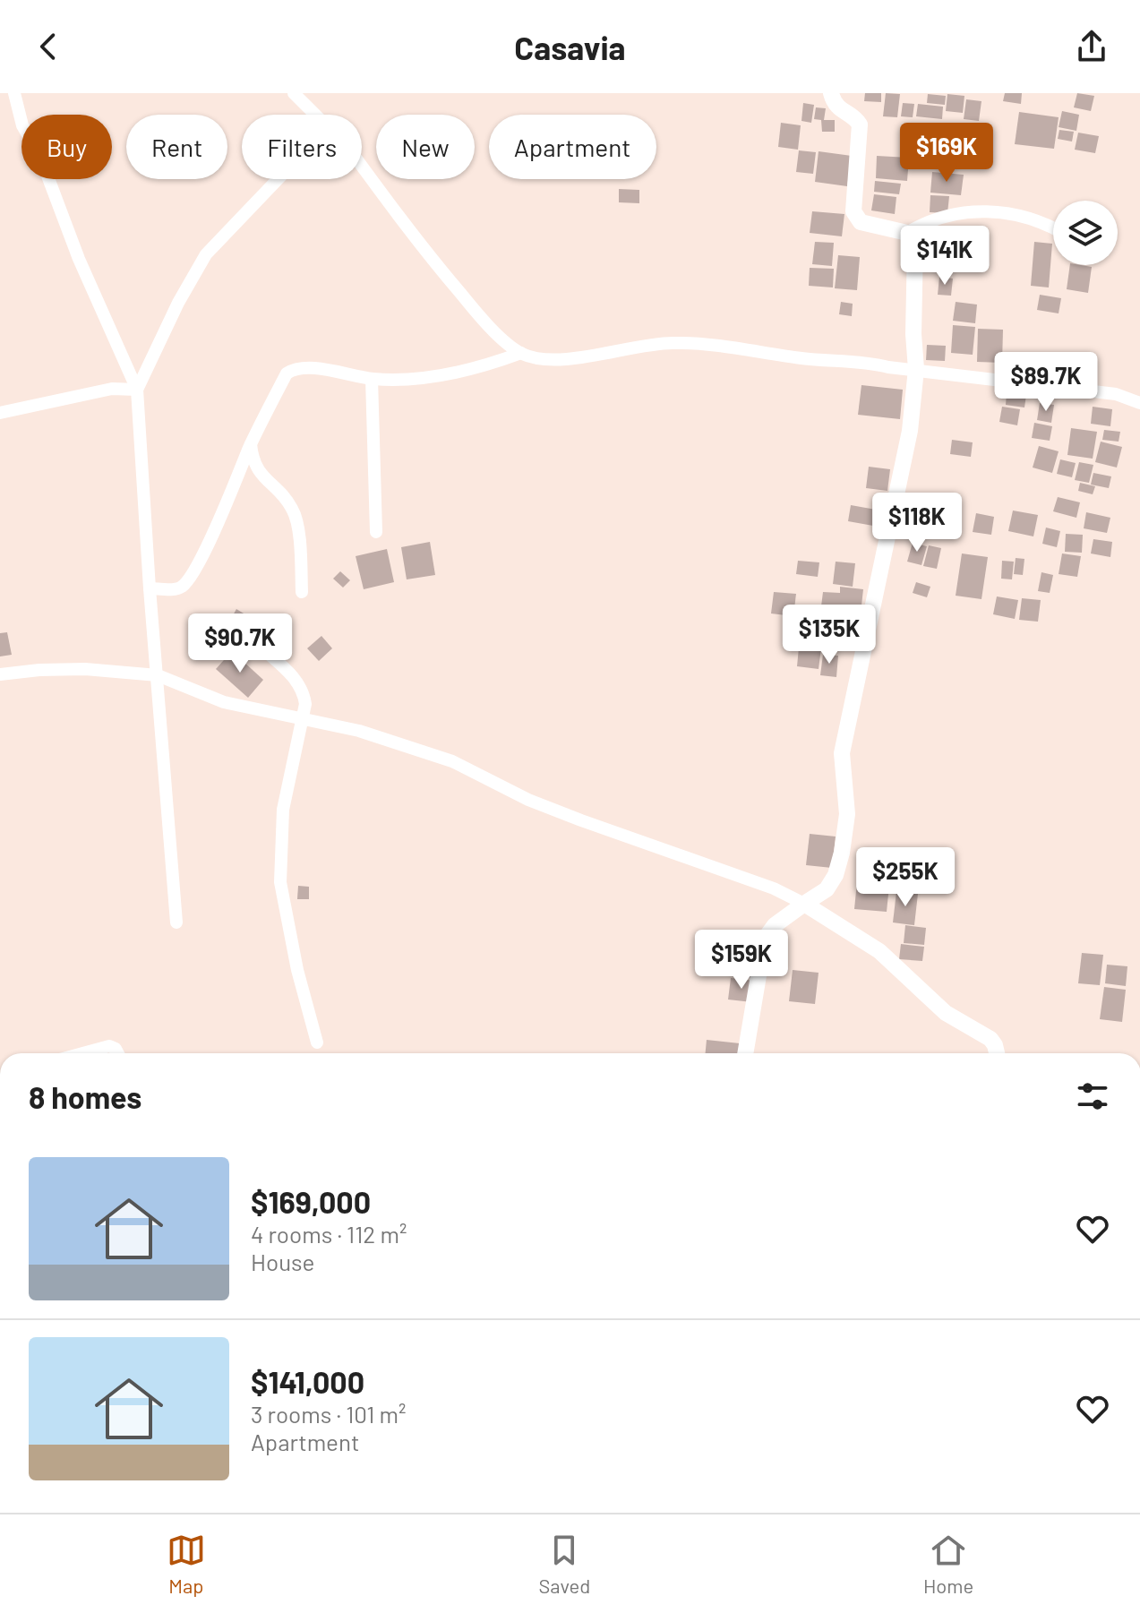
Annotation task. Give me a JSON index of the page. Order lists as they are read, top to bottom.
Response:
{
  "page": {
    "header": "Casavia",
    "chip": [
      "Buy",
      "Rent",
      "Filters",
      "New",
      "Apartment"
    ],
    "price": [
      "$169K",
      "$141K",
      "$89.7K",
      "$118K",
      "$135K",
      "$90.7K",
      "$255K",
      "$159K"
    ],
    "heading": "8 homes",
    "list": [
      {
        "name": "$169,000",
        "note": "4 rooms · 112 m² · House"
      },
      {
        "name": "$141,000",
        "note": "3 rooms · 101 m² · Apartment"
      }
    ],
    "tabs": ["Map", "Saved", "Home"]
  }
}
